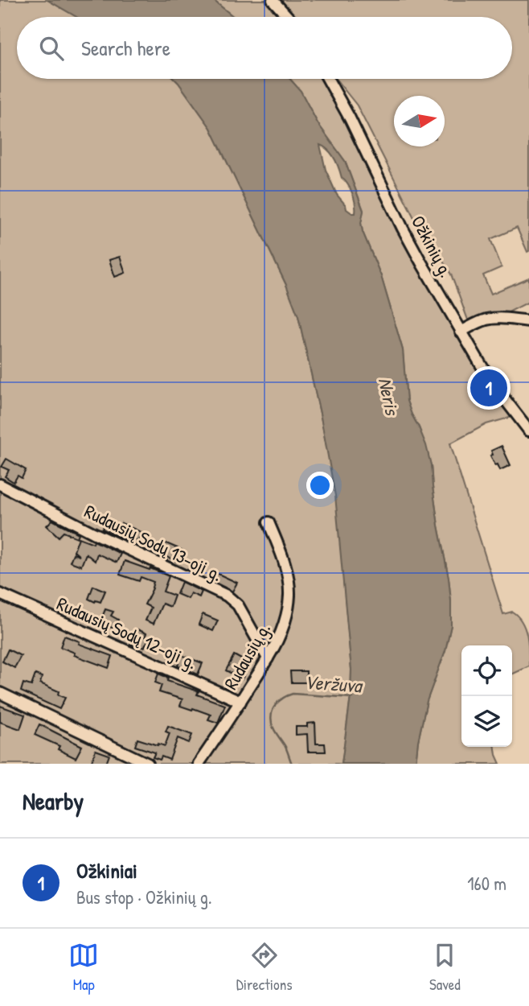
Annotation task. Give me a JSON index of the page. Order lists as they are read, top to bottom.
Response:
{
  "streets": {
    "street": [
      "Ožkinių g.",
      "Rudausių Sodų 13-oji g.",
      "Rudausių Sodų 12-oji g.",
      "Rudausių g."
    ]
  },
  "crossings": [
    ["Rudausių Sodų 13-oji g.", "Rudausių g."],
    ["Rudausių Sodų 12-oji g.", "Rudausių g."]
  ],
  "water": ["Neris", "Veržuva"],
  "north": "right",
  "page": {
    "search": "Search here",
    "pins": "1",
    "heading": "Nearby",
    "list": [
      {
        "mark": "1",
        "name": "Ožkiniai",
        "note": "Bus stop · Ožkinių g.",
        "value": "160 m"
      }
    ],
    "nav": ["Map", "Directions", "Saved"]
  }
}
